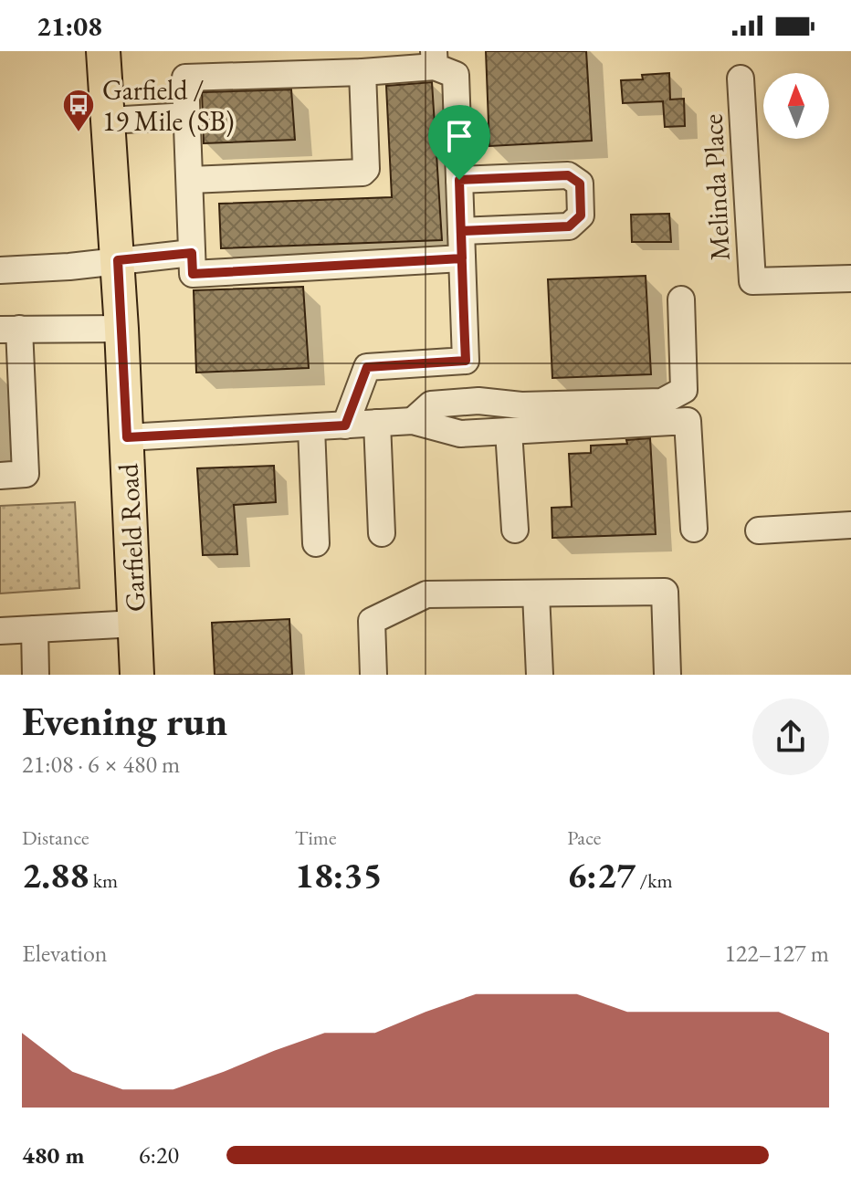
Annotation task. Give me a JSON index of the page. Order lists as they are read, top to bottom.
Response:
{
  "streets": {
    "main road": ["Garfield Road"],
    "street": ["Melinda Place"]
  },
  "places": {
    "bus stop": ["Garfield / 19 Mile (SB)"]
  },
  "north": "top",
  "page": {
    "status": "21:08",
    "heading": ["Evening run", "21:08 · 6 × 480 m"],
    "stats": [
      ["Distance", "2.88 km"],
      ["Time", "18:35"],
      ["Pace", "6:27 /km"]
    ],
    "chart": ["Elevation", "122–127 m"],
    "list": [
      {
        "name": "480 m",
        "note": "6:20"
      }
    ]
  }
}
